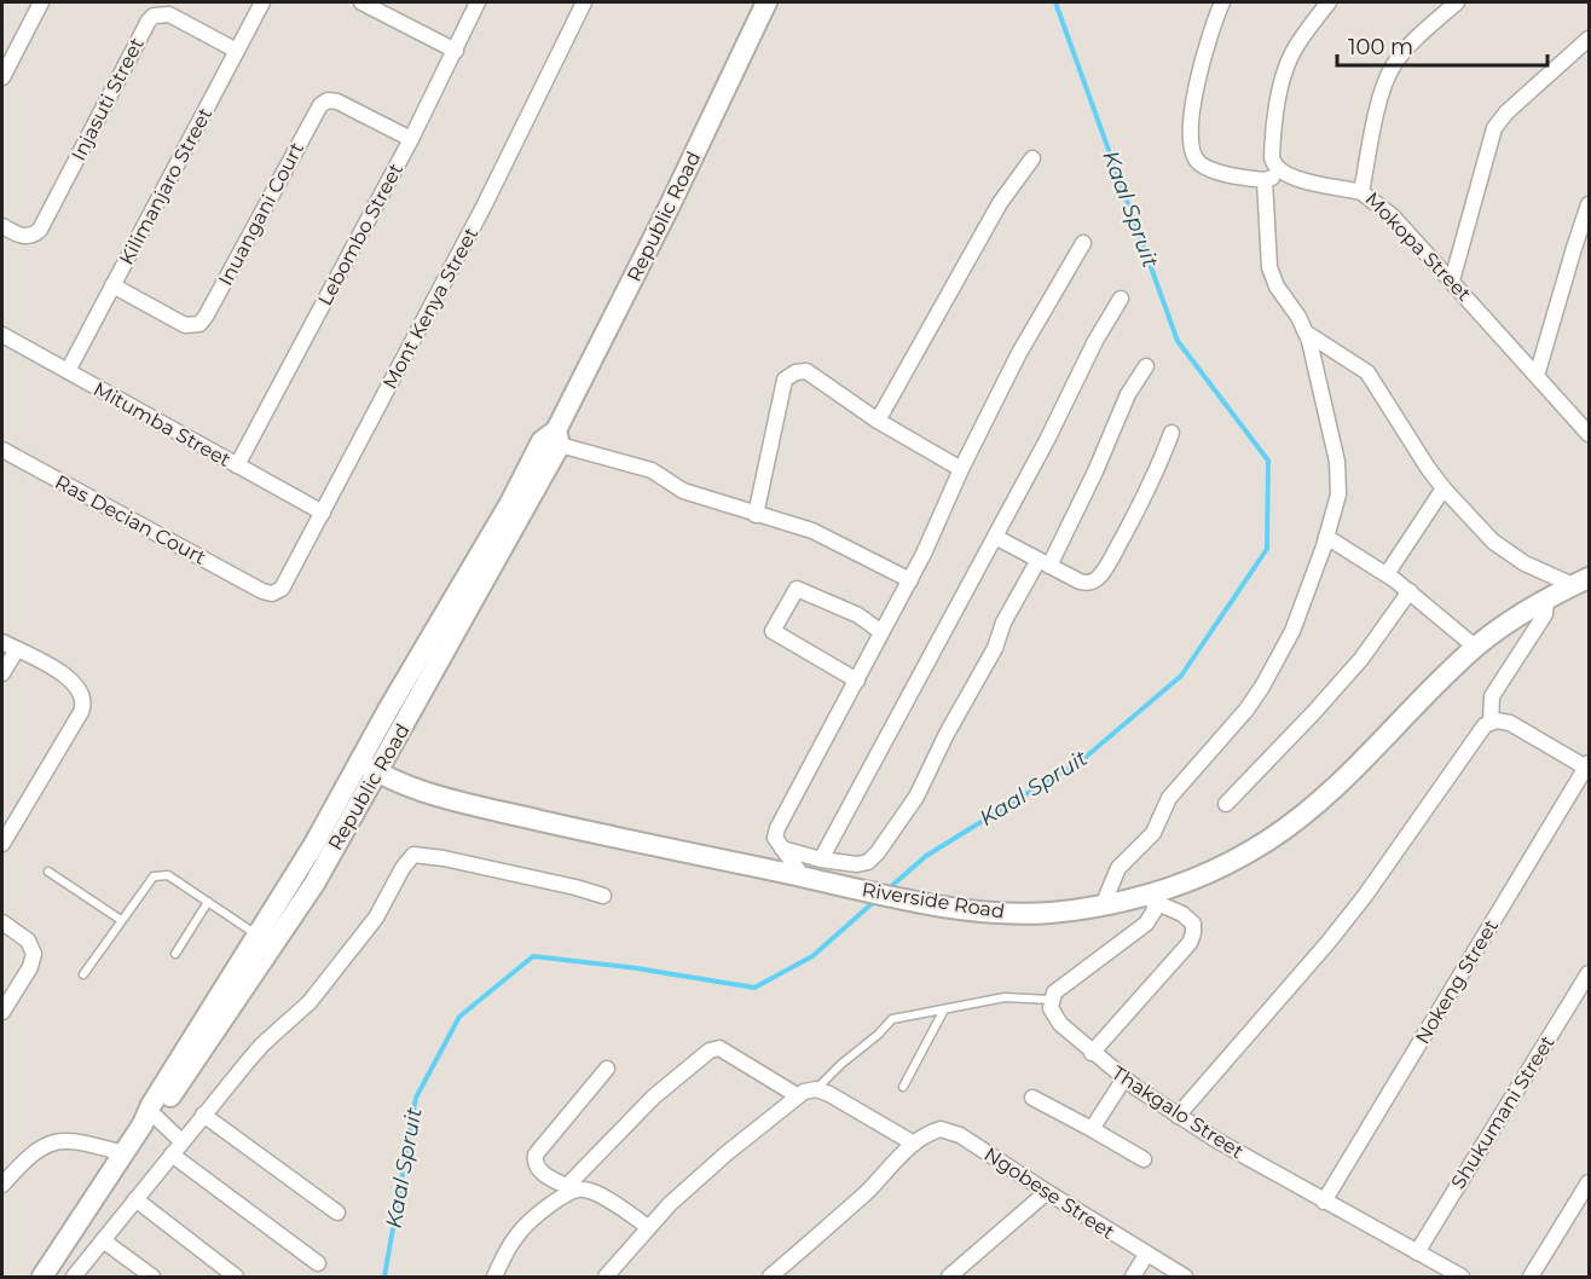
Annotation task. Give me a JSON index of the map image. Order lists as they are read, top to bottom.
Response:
{
  "streets": {
    "street": [
      "Injasuti Street",
      "Kilimanjaro Street",
      "Inuangani Court",
      "Republic Road",
      "Lebombo Street",
      "Mokopa Street",
      "Mont Kenya Street",
      "Mitumba Street",
      "Ras Decian Court",
      "Riverside Road",
      "Nokeng Street",
      "Thakgalo Street",
      "Shukumani Street",
      "Ngobese Street"
    ]
  },
  "crossings": [
    ["Injasuti Street", "Kilimanjaro Street"],
    ["Kilimanjaro Street", "Inuangani Court"],
    ["Kilimanjaro Street", "Mitumba Street"],
    ["Inuangani Court", "Lebombo Street"],
    ["Republic Road", "Riverside Road"],
    ["Lebombo Street", "Mitumba Street"],
    ["Mont Kenya Street", "Mitumba Street"],
    ["Mont Kenya Street", "Ras Decian Court"],
    ["Nokeng Street", "Thakgalo Street"],
    ["Thakgalo Street", "Shukumani Street"]
  ],
  "water": ["Kaal Spruit"],
  "scale_bar": "100 m"
}
